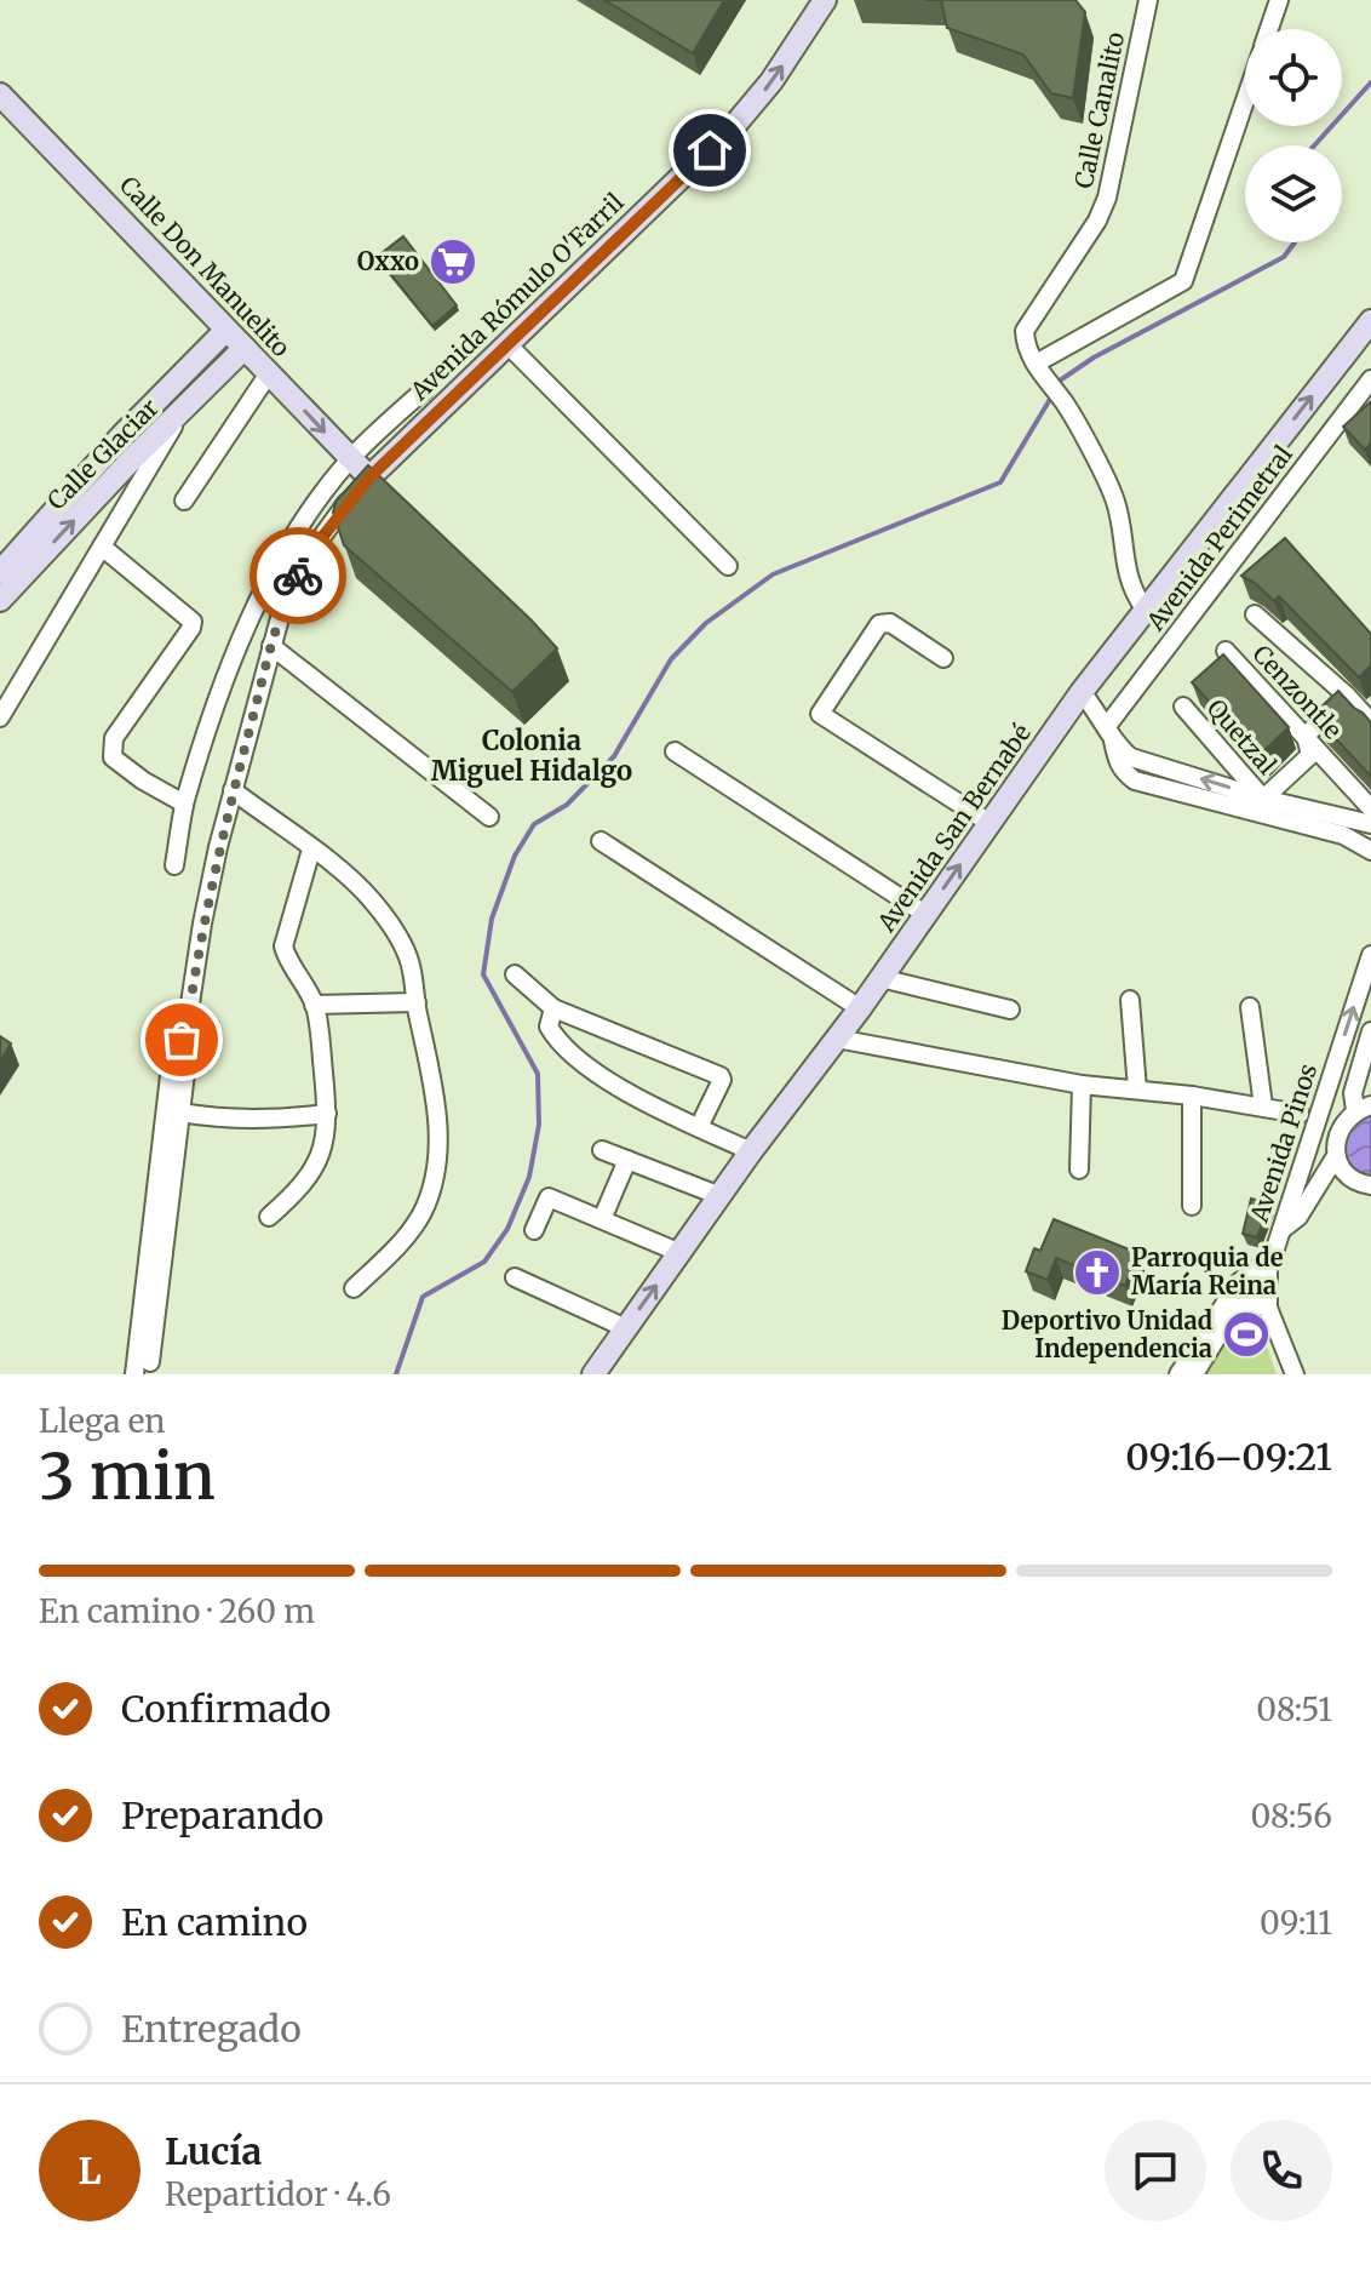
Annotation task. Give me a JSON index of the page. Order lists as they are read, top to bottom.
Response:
{
  "streets": {
    "street": [
      "Calle Canalito",
      "Calle Don Manuelito",
      "Avenida Rómulo O'Farril",
      "Calle Glaciar",
      "Avenida Perimetral",
      "Cenzontle",
      "Quetzal",
      "Avenida San Bernabé",
      "Avenida Pinos"
    ]
  },
  "crossings": [
    ["Calle Don Manuelito", "Avenida Rómulo O'Farril"],
    ["Calle Don Manuelito", "Calle Glaciar"]
  ],
  "one_way": ["Avenida Rómulo O'Farril", "Avenida San Bernabé"],
  "districts": ["Colonia Miguel Hidalgo"],
  "places": {
    "supermarket": ["Oxxo"],
    "church": ["Parroquia de María Reina"],
    "sports": ["Deportivo Unidad Independencia"]
  },
  "page": {
    "heading": ["3 min", "Llega en", "09:16–09:21"],
    "panel": ["Lucía", "Repartidor · 4.6"],
    "bar": "En camino · 260 m",
    "list": [
      ["Confirmado", "08:51"],
      ["Preparando", "08:56"],
      ["En camino", "09:11"],
      "Entregado"
    ],
    "round": "L"
  }
}
